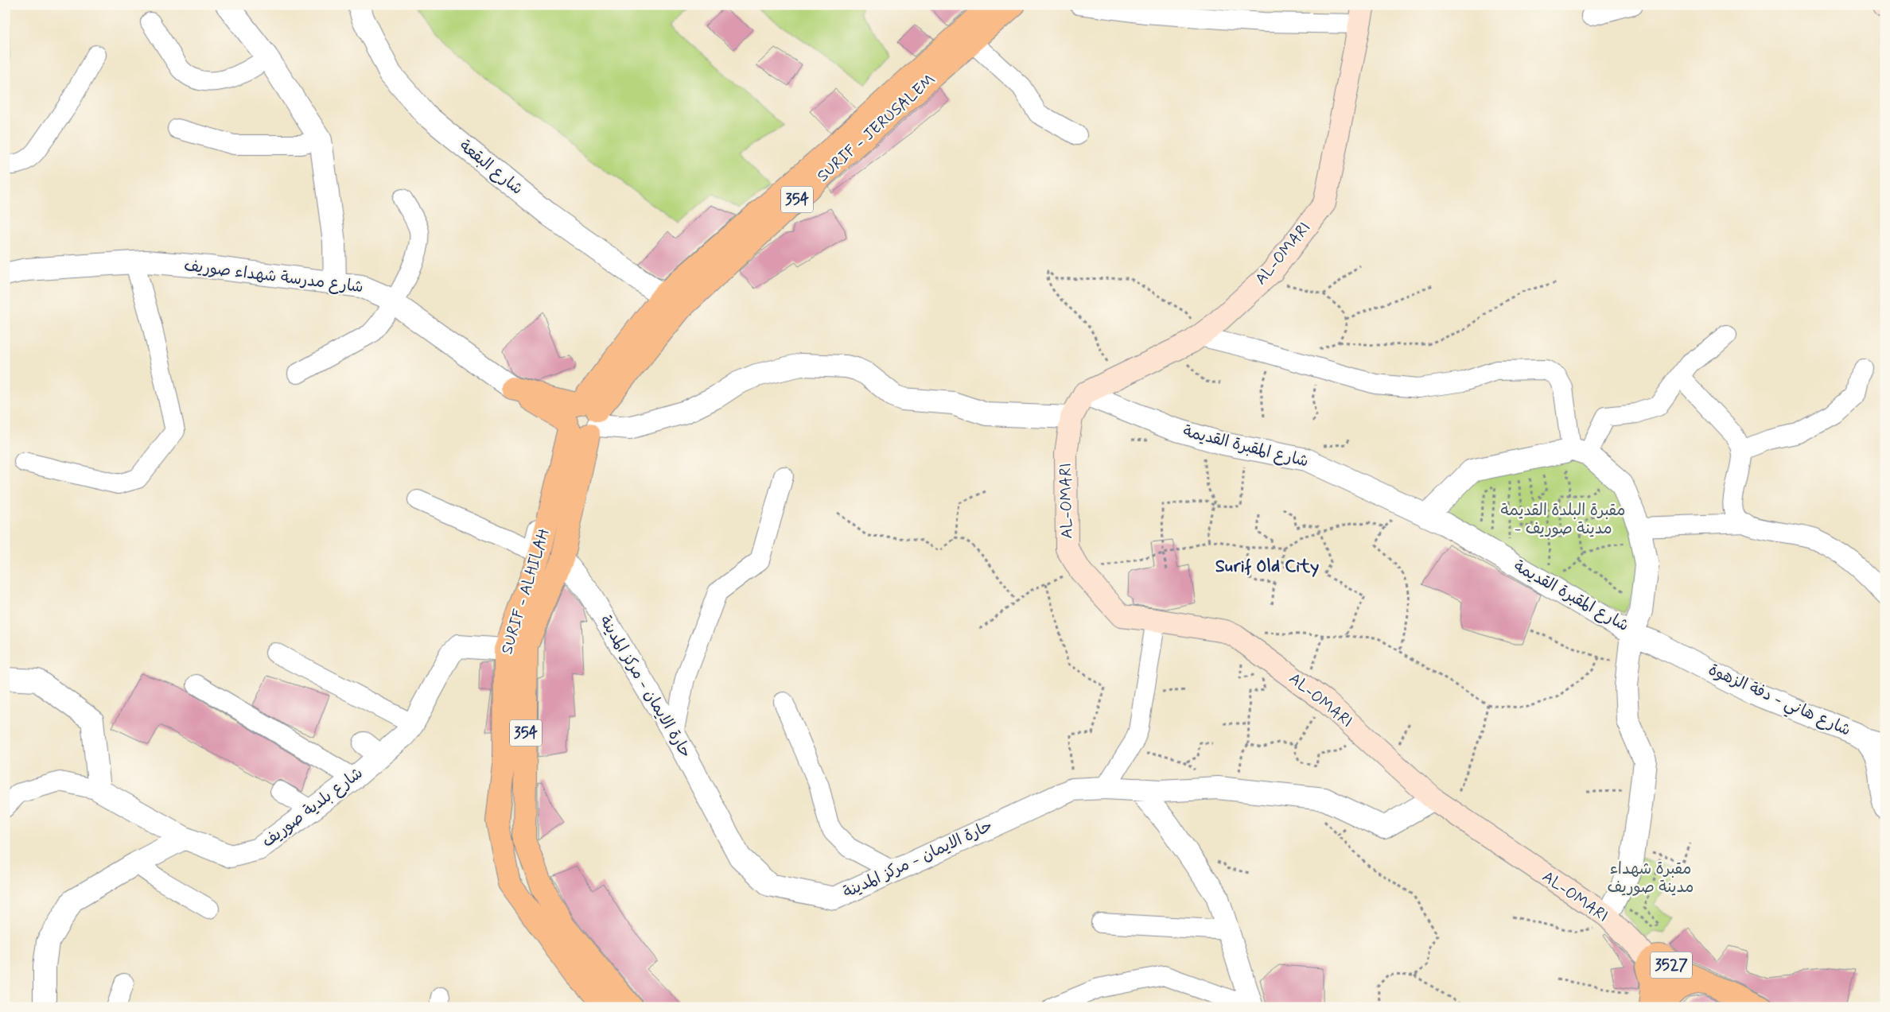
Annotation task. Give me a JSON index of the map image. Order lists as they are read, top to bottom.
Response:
{
  "streets": {
    "main road": [
      "SURIF - JERUSALEM",
      "354",
      "AL-OMARI",
      "SURIF - ALHILAH",
      "3527"
    ],
    "street": [
      "شارع البقعة",
      "شارع مدرسة شهداء صوريف",
      "شارع المقبرة القديمة",
      "حارة الايمان - مركز المدينة",
      "شارع هاني - دفة الزهوة",
      "شارع بلدية صوريف"
    ]
  },
  "crossings": [
    ["SURIF - JERUSALEM", "شارع البقعة"],
    ["SURIF - JERUSALEM", "SURIF - ALHILAH"],
    ["AL-OMARI", "شارع المقبرة القديمة"],
    ["AL-OMARI", "حارة الايمان - مركز المدينة"],
    ["AL-OMARI", "3527"],
    ["شارع المقبرة القديمة", "شارع هاني - دفة الزهوة"],
    ["SURIF - ALHILAH", "حارة الايمان - مركز المدينة"],
    ["SURIF - ALHILAH", "شارع بلدية صوريف"]
  ],
  "districts": ["Surif Old City"],
  "parks": ["مقبرة البلدة القديمة - مدينة صوريف", "مقبرة شهداء مدينة صوريف"]
}
